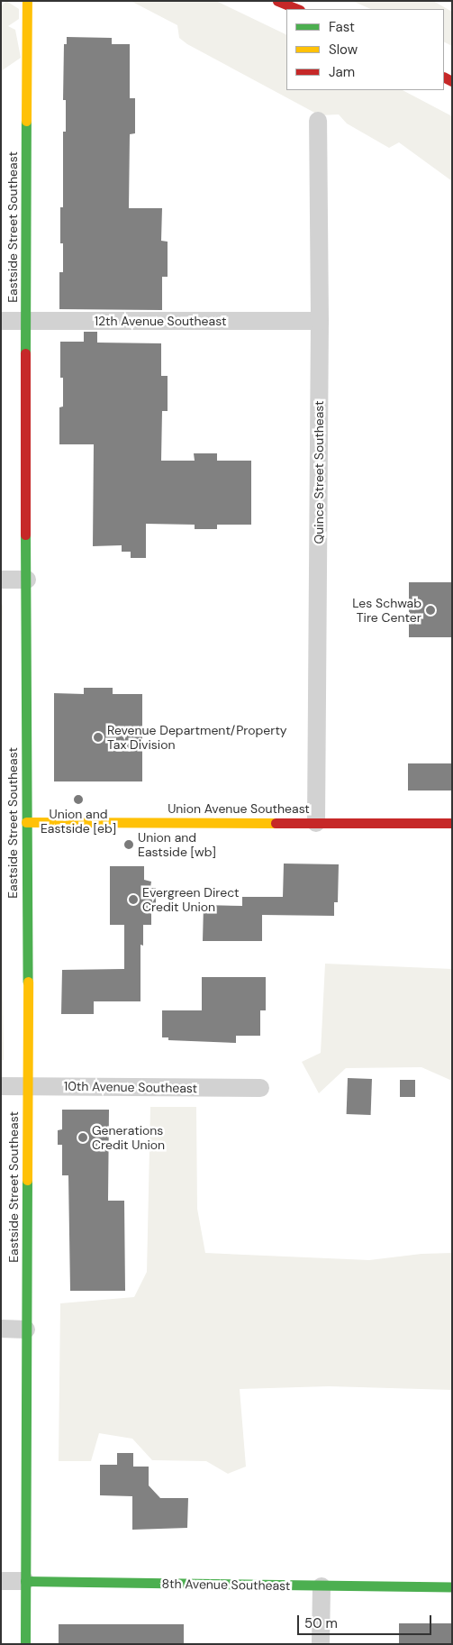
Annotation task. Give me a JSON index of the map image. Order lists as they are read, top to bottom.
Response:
{
  "streets": {
    "main road": ["Eastside Street Southeast", "Union Avenue Southeast", "8th Avenue Southeast"],
    "street": ["12th Avenue Southeast", "Quince Street Southeast", "10th Avenue Southeast"]
  },
  "crossings": [
    ["Eastside Street Southeast", "12th Avenue Southeast"],
    ["Eastside Street Southeast", "Union Avenue Southeast"],
    ["Eastside Street Southeast", "10th Avenue Southeast"],
    ["Eastside Street Southeast", "8th Avenue Southeast"],
    ["12th Avenue Southeast", "Quince Street Southeast"],
    ["Quince Street Southeast", "Union Avenue Southeast"]
  ],
  "places": [
    "Les Schwab Tire Center",
    "Revenue Department/Property Tax Division",
    "Union and Eastside [eb]",
    "Union and Eastside [wb]",
    "Evergreen Direct Credit Union",
    "Generations Credit Union"
  ],
  "legend": ["Fast", "Slow", "Jam"],
  "scale_bar": "50 m"
}
